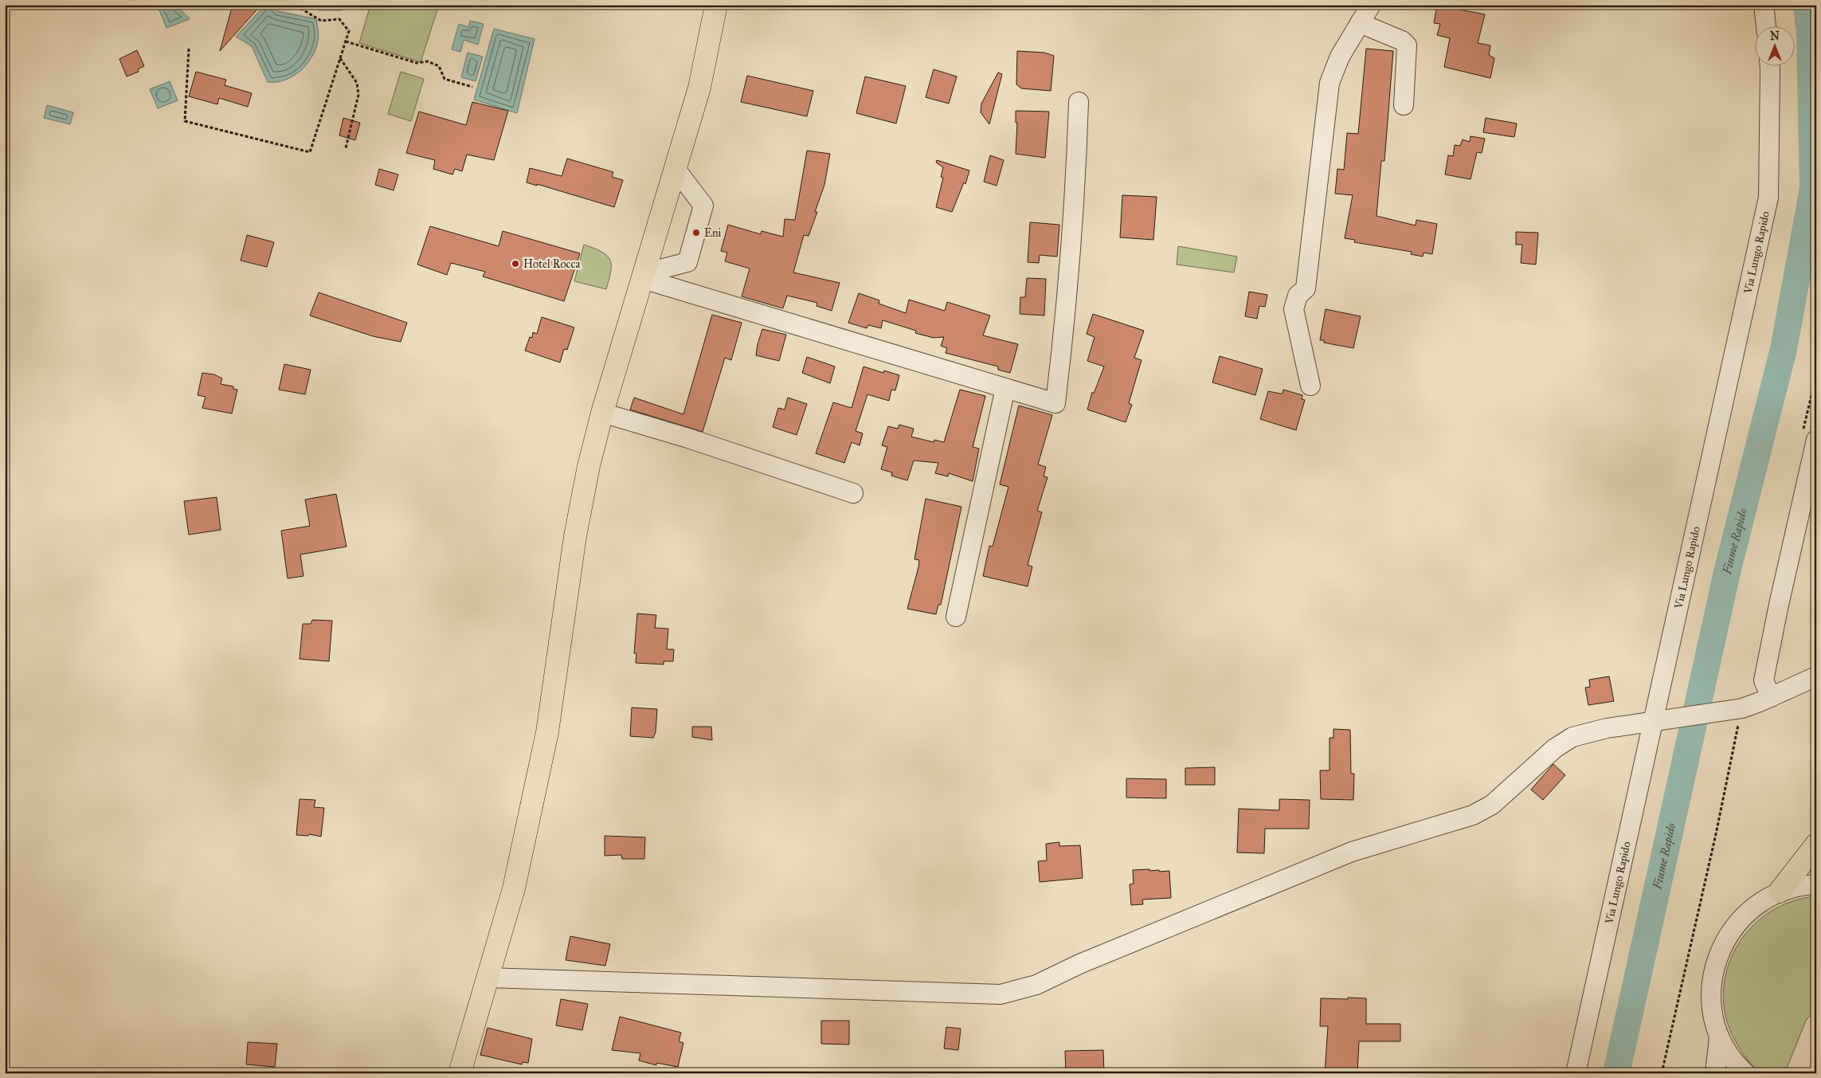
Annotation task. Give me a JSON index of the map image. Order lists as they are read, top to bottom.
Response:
{
  "streets": {
    "street": ["Via Lungo Rapido"]
  },
  "water": ["Fiume Rapido"],
  "places": ["Eni", "Hotel Rocca"],
  "north": "top"
}
